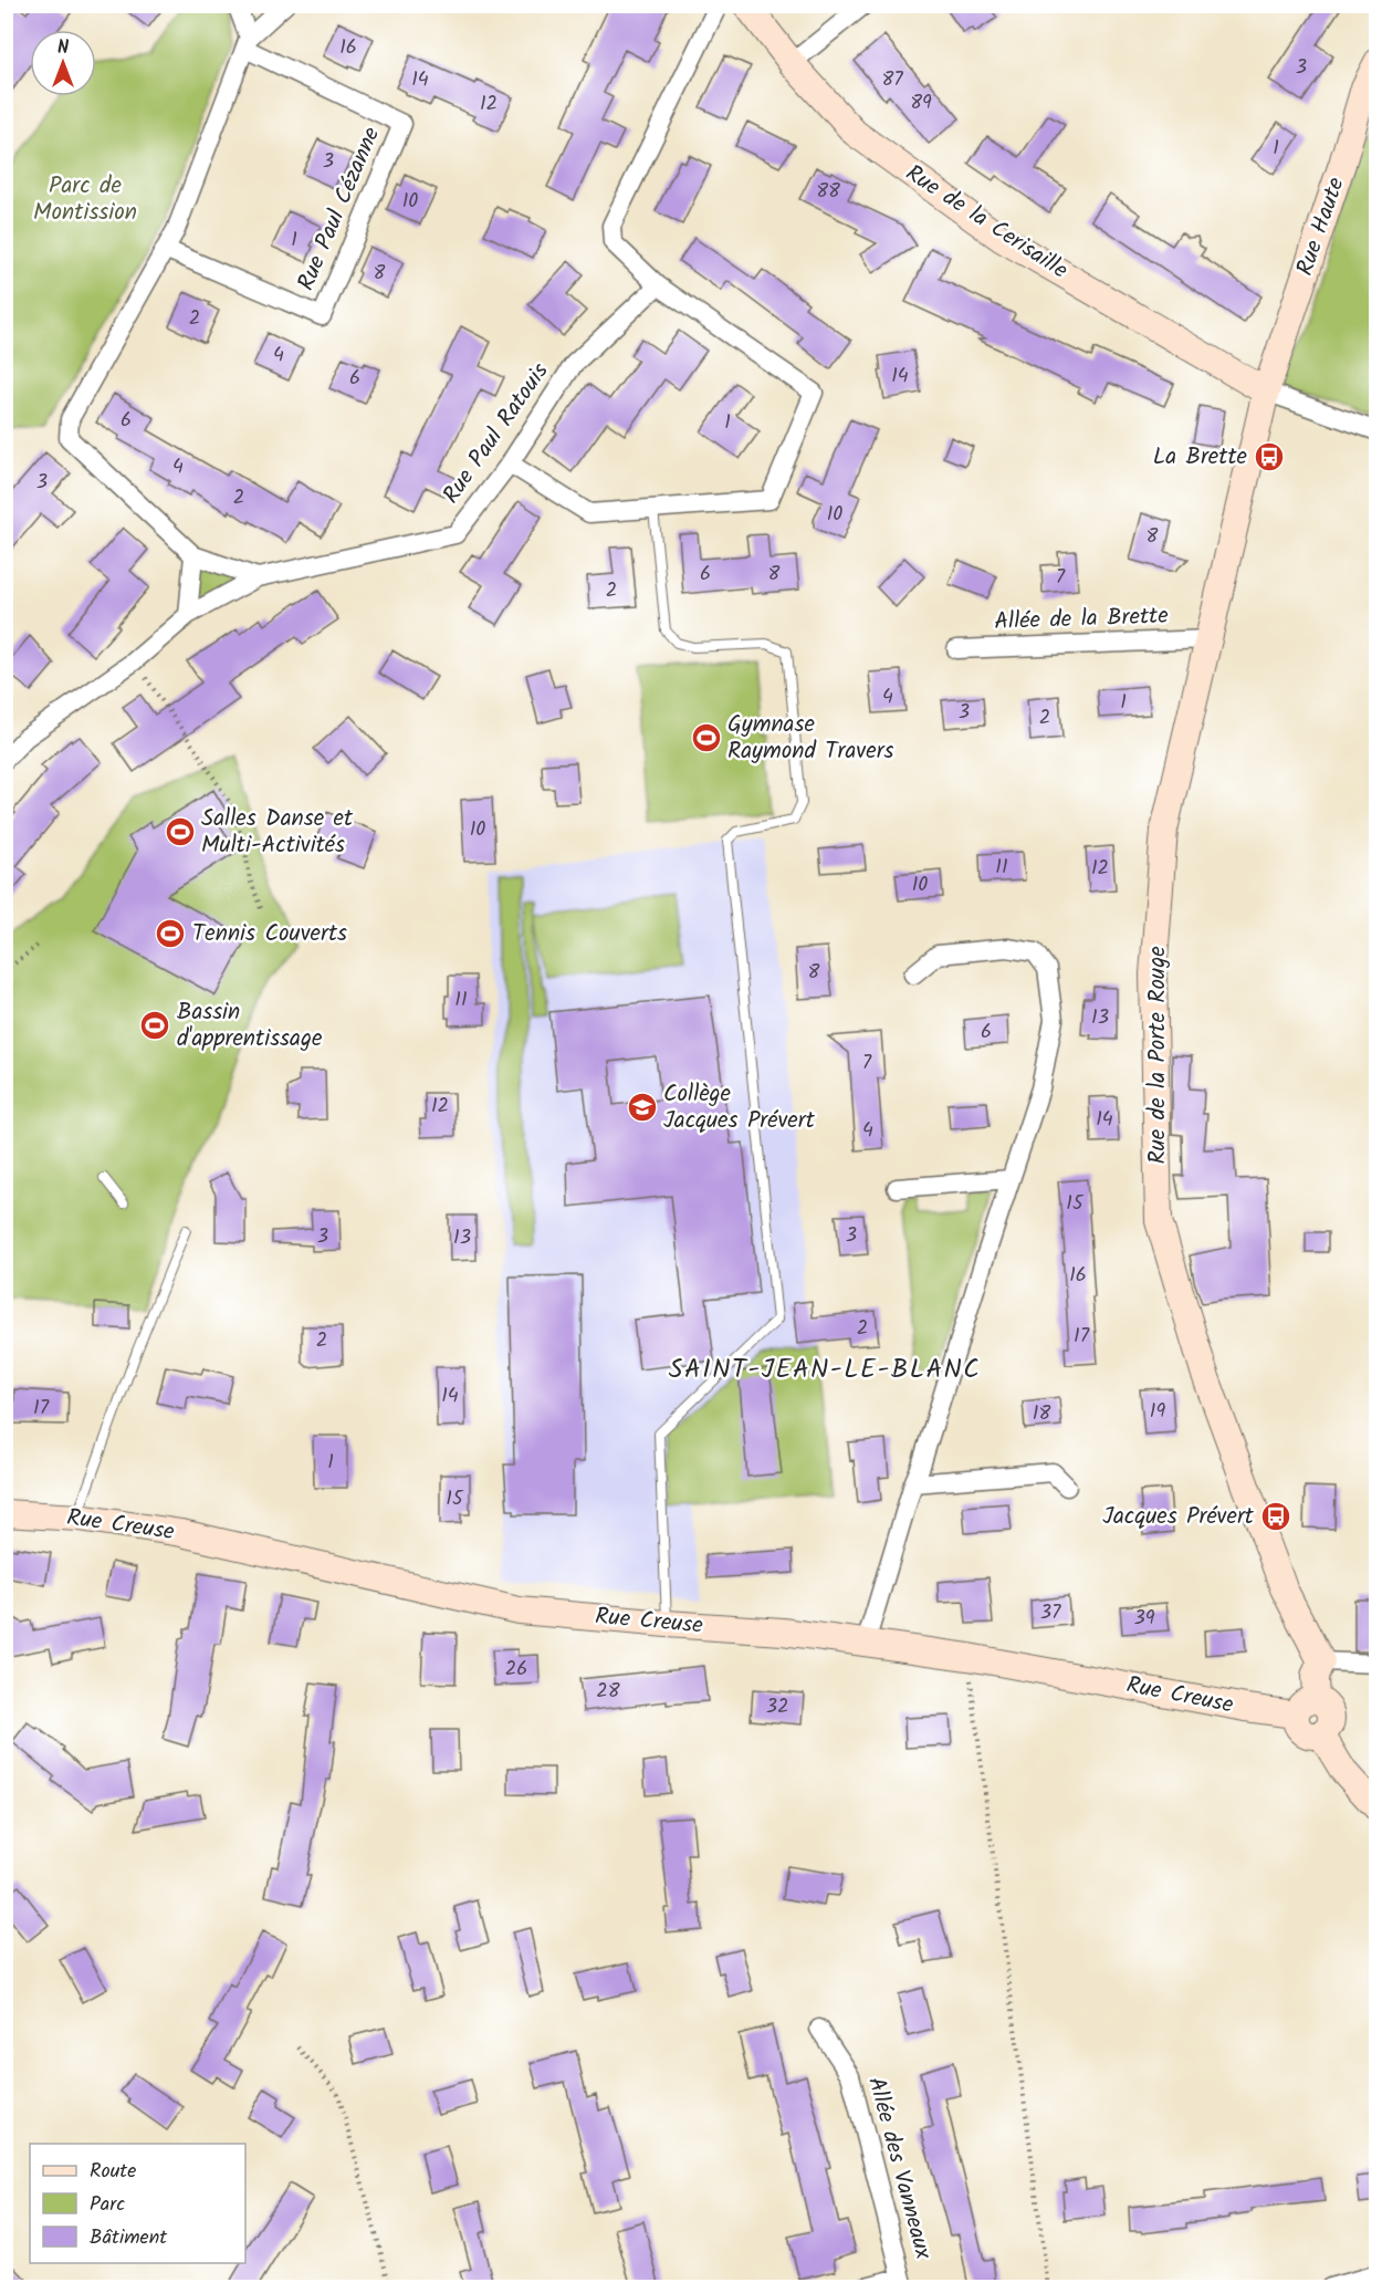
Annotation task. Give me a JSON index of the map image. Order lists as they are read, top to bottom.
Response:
{
  "streets": {
    "street": [
      "Rue Paul Cézanne",
      "Rue de la Cerisaille",
      "Rue Haute",
      "Rue Paul Ratouis",
      "Allée de la Brette",
      "Rue de la Porte Rouge",
      "Rue Creuse",
      "Allée des Vanneaux"
    ]
  },
  "crossings": [
    ["Rue de la Cerisaille", "Rue Haute"],
    ["Rue de la Cerisaille", "Rue de la Porte Rouge"],
    ["Rue Haute", "Rue de la Porte Rouge"],
    ["Allée de la Brette", "Rue de la Porte Rouge"]
  ],
  "districts": ["SAINT-JEAN-LE-BLANC"],
  "parks": ["Parc de Montission"],
  "places": {
    "bus stop": ["La Brette", "Jacques Prévert"],
    "sports": [
      "Gymnase Raymond Travers",
      "Salles Danse et Multi-Activités",
      "Tennis Couverts",
      "Bassin d'apprentissage"
    ],
    "school or university": ["Collège Jacques Prévert"]
  },
  "house_numbers": [
    "16",
    "3",
    "14",
    "87",
    "89",
    "12",
    "1",
    "3",
    "88",
    "10",
    "1",
    "8",
    "2",
    "4",
    "14",
    "6",
    "6",
    "1",
    "4",
    "3",
    "2",
    "10",
    "8",
    "6",
    "8",
    "7",
    "2",
    "4",
    "1",
    "3",
    "2",
    "10",
    "11",
    "12",
    "10",
    "8",
    "11",
    "13",
    "6",
    "7",
    "12",
    "14",
    "4",
    "15",
    "3",
    "3",
    "13",
    "16",
    "2",
    "17",
    "2",
    "14",
    "17",
    "19",
    "18",
    "1",
    "15",
    "37",
    "39",
    "26",
    "28",
    "32"
  ],
  "legend": ["Route", "Parc", "Bâtiment"],
  "north": "top"
}
